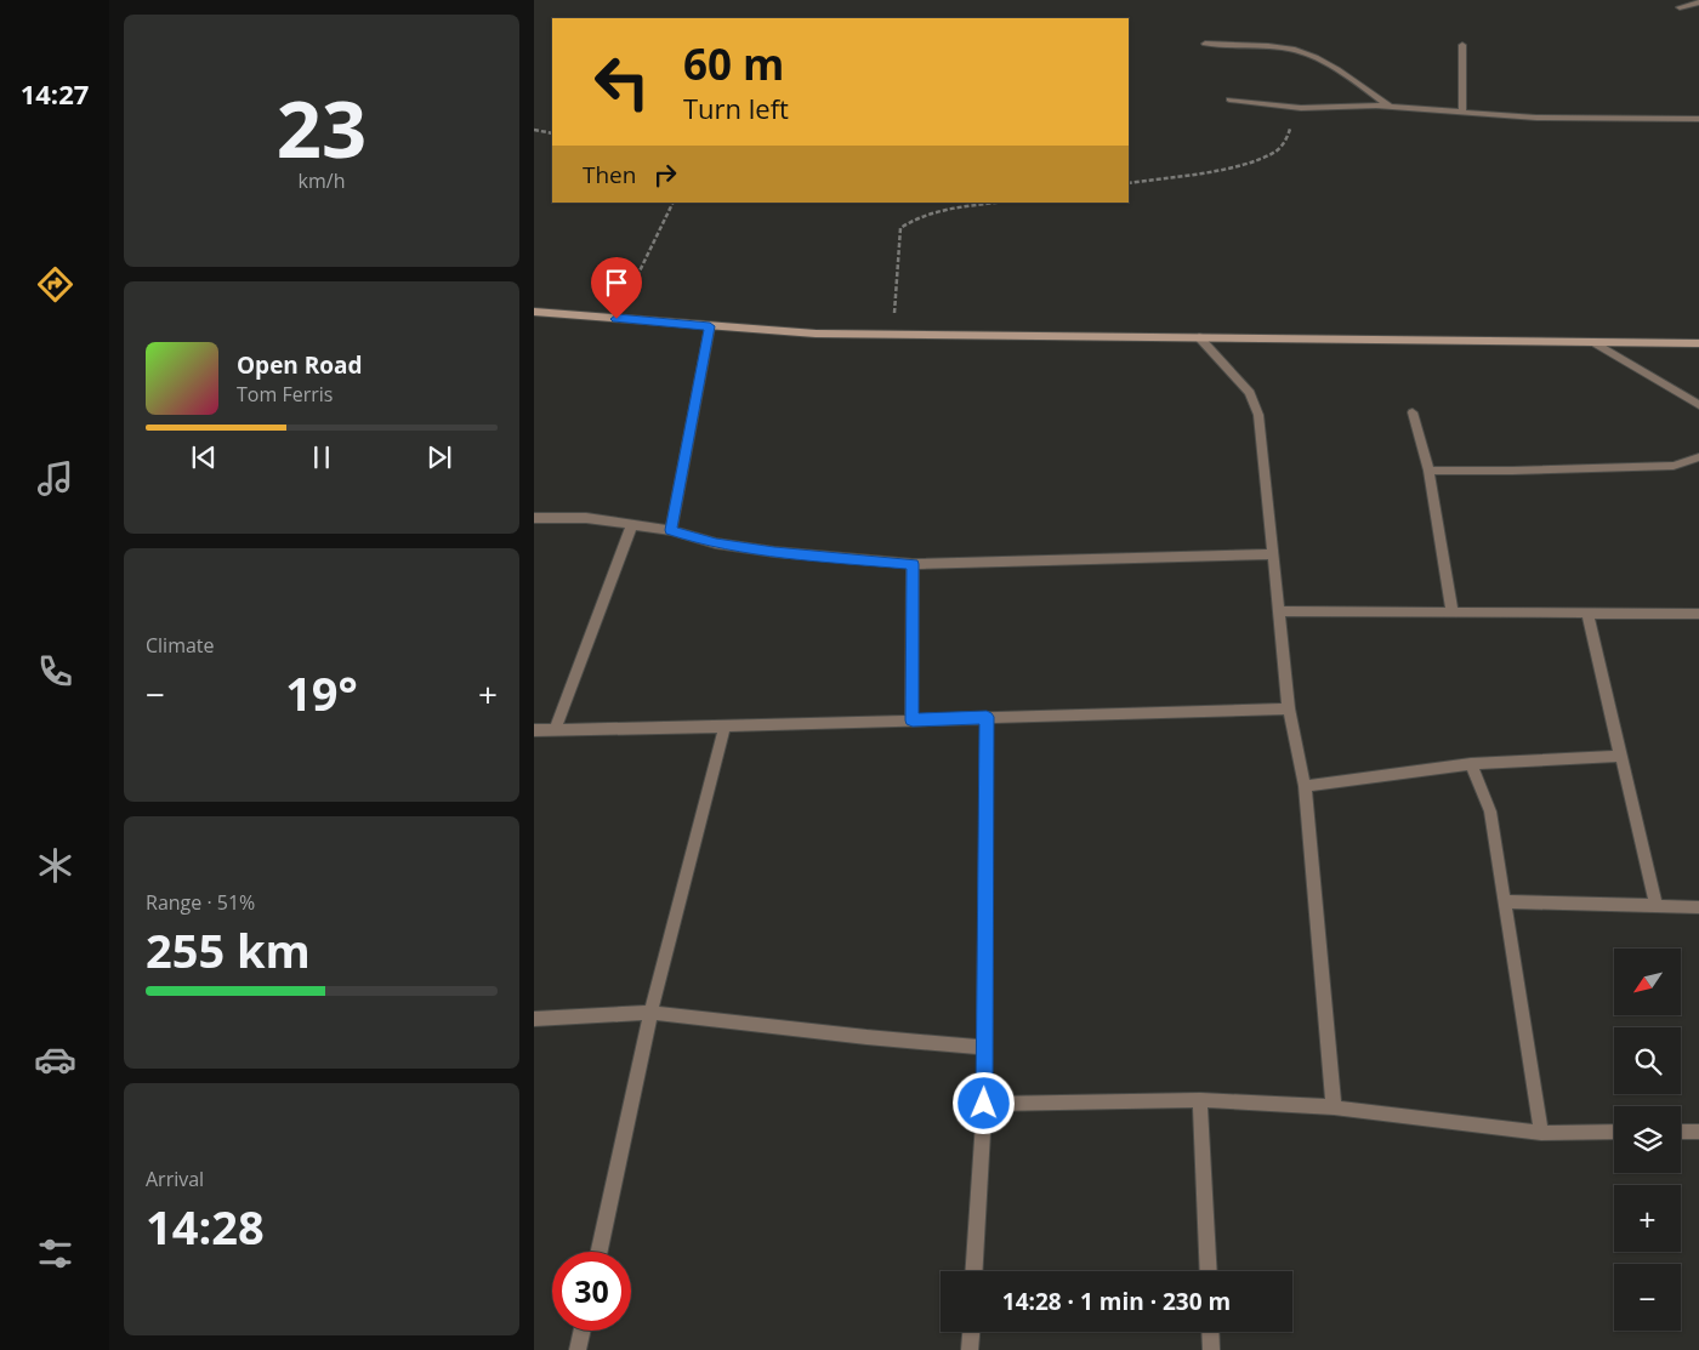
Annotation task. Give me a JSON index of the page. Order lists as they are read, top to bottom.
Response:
{
  "north": "bottom left",
  "page": {
    "tabs": "14:27",
    "tile": [
      ["23", "km/h"],
      "Climate",
      ["Range · 51%", "255 km"],
      ["Arrival", "14:28"]
    ],
    "turn": ["60 m", "Turn left"],
    "then": "Then",
    "song": ["Open Road", "Tom Ferris"],
    "heat": ["−", "19°", "+"],
    "map_buttons": ["+", "−"],
    "limit": "30",
    "trip": "14:28 · 1 min · 230 m"
  }
}
